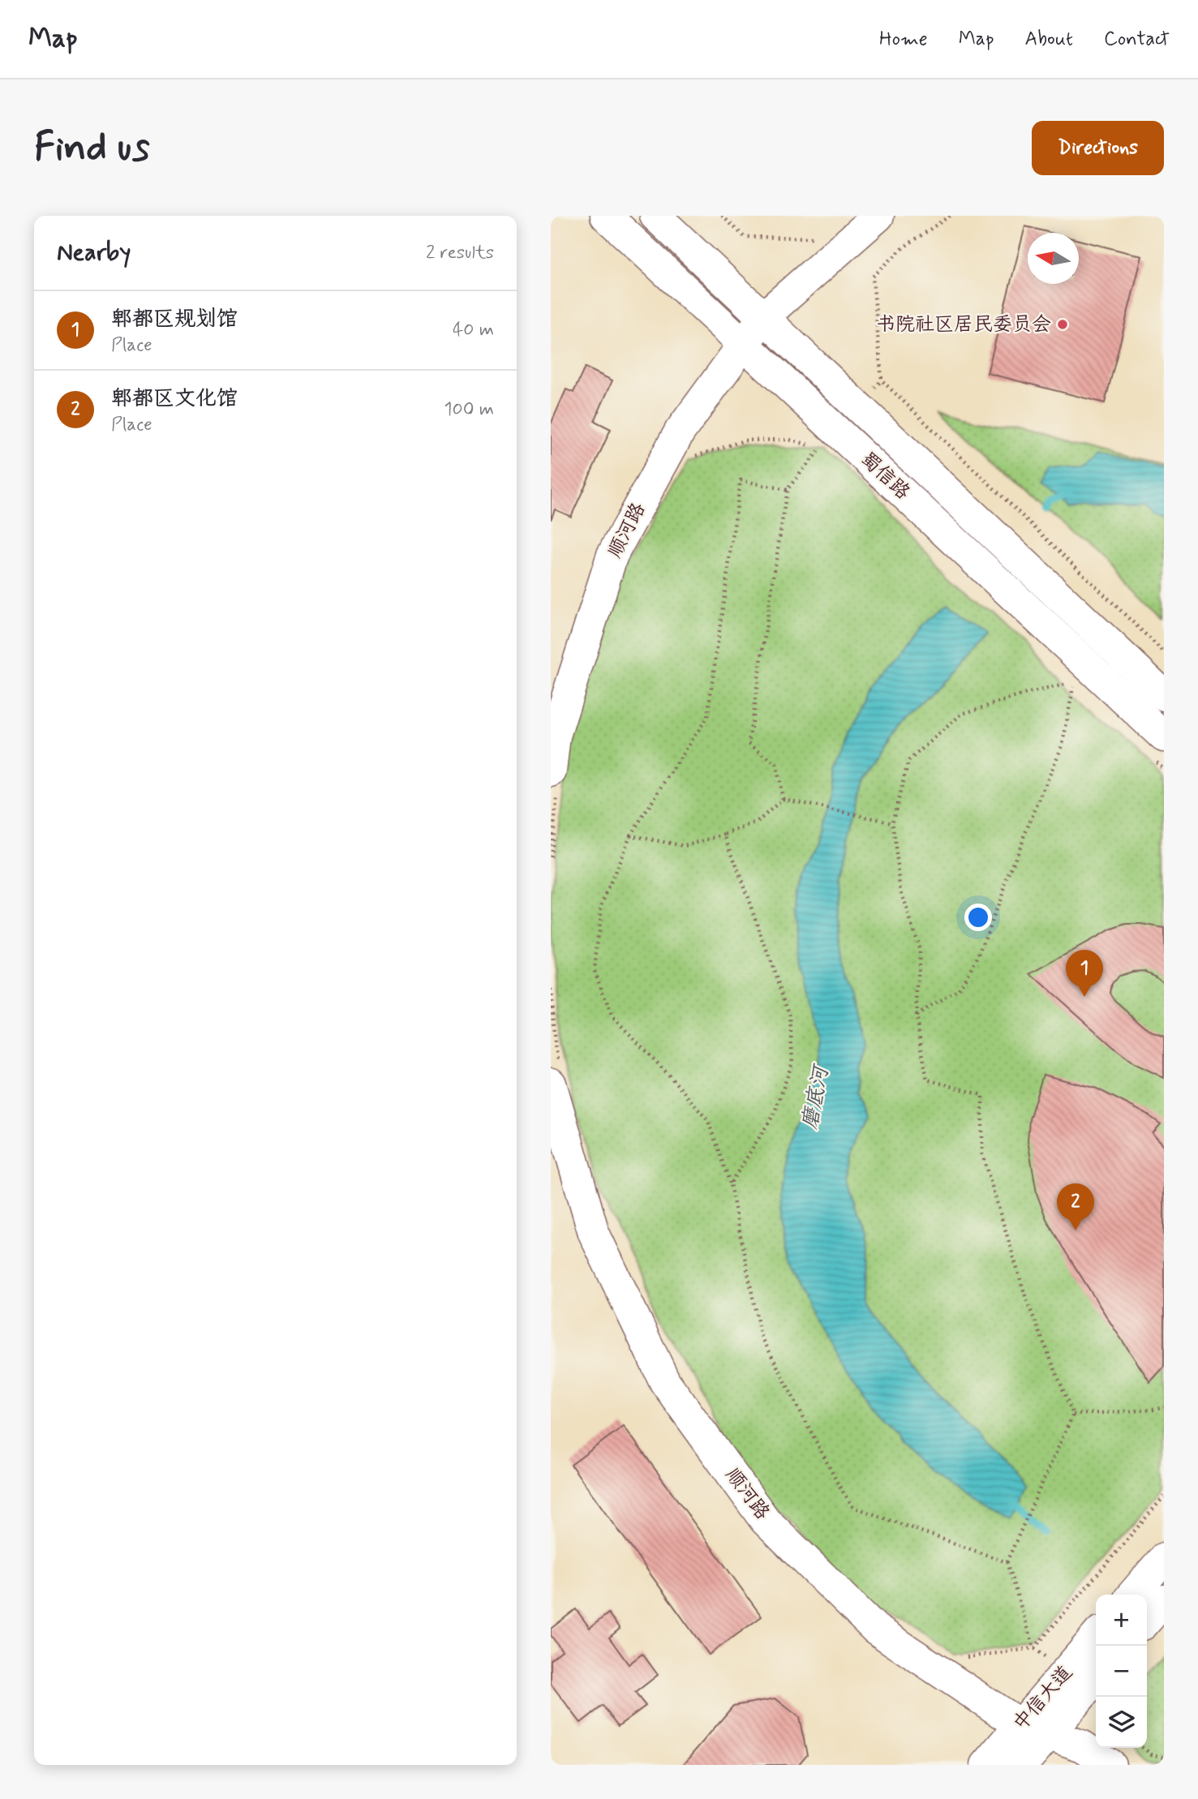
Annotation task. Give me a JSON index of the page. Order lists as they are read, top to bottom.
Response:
{
  "streets": {
    "main road": ["蜀信路", "顺河路", "中信大道"]
  },
  "crossings": [
    ["蜀信路", "顺河路"],
    ["顺河路", "中信大道"]
  ],
  "water": ["磨底河"],
  "places": ["书院社区居民委员会"],
  "north": "left",
  "page": {
    "header": "Map",
    "nav": [
      "Home",
      "Map",
      "About",
      "Contact"
    ],
    "buttons": "Directions",
    "title": "Find us",
    "heading": ["Nearby", "2 results"],
    "list": [
      {
        "mark": "1",
        "name": "郫都区规划馆",
        "note": "Place",
        "value": "40 m"
      },
      {
        "mark": "2",
        "name": "郫都区文化馆",
        "note": "Place",
        "value": "100 m"
      }
    ],
    "pins": ["1", "2"],
    "map_buttons": ["+", "−"]
  }
}
